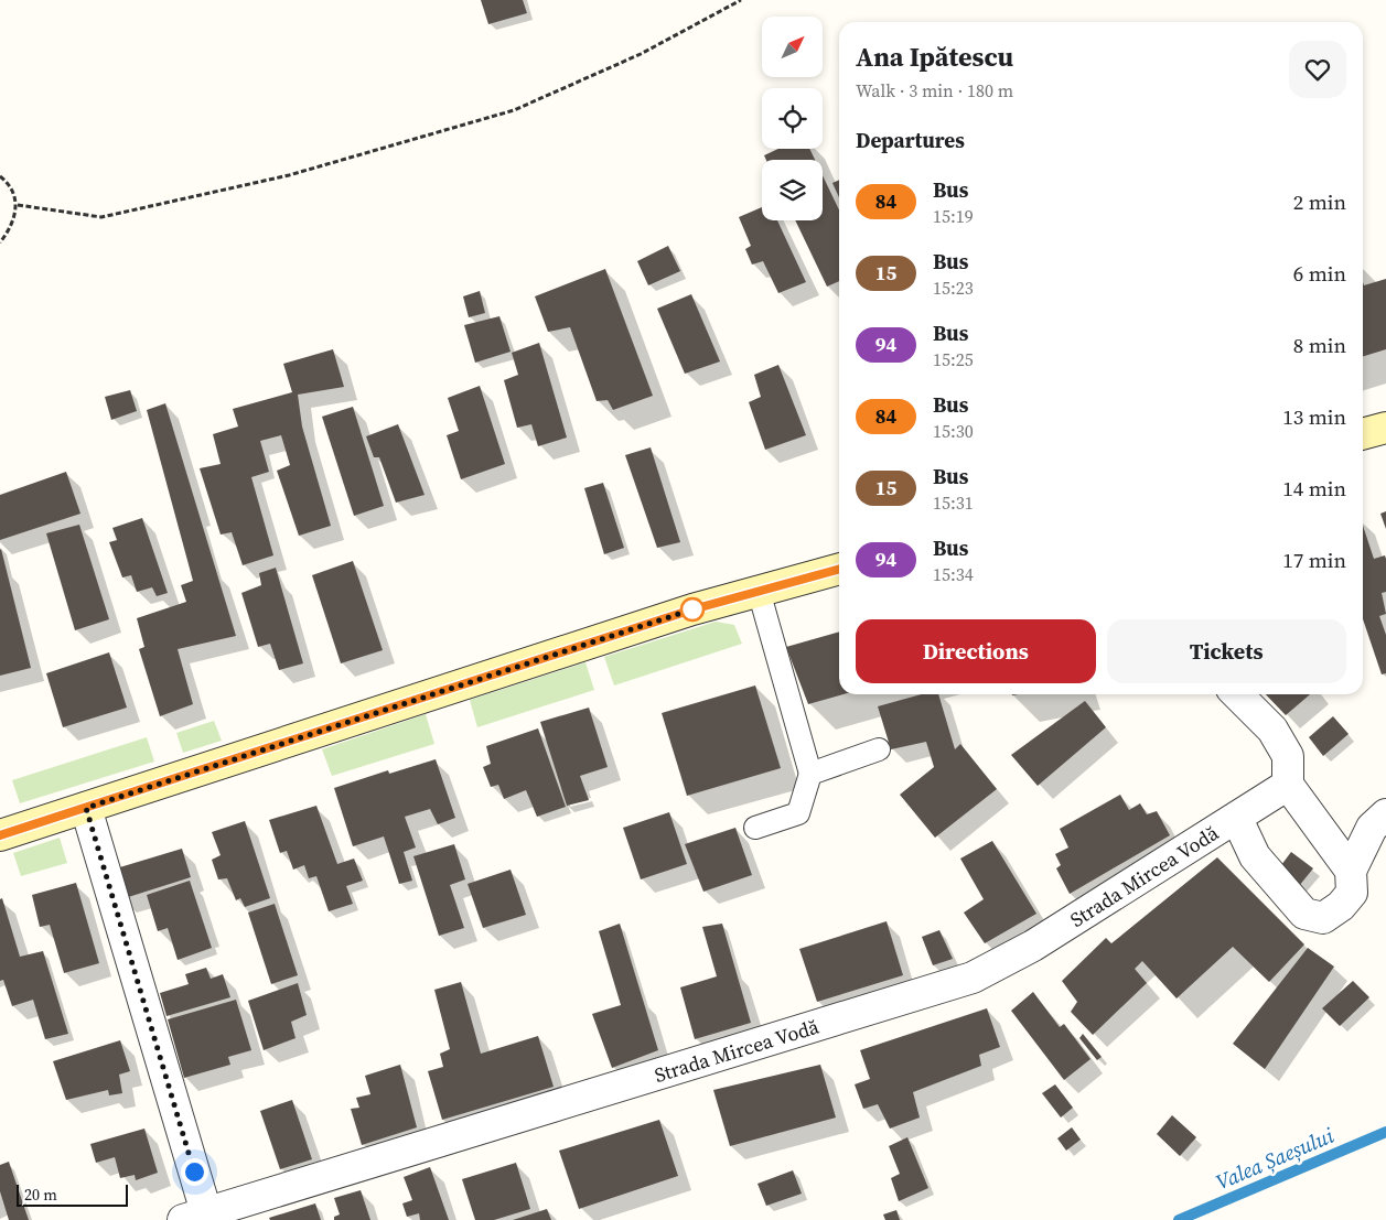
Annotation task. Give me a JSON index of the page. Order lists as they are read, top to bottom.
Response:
{
  "streets": {
    "street": ["Strada Mircea Vodă"]
  },
  "water": ["Valea Șaeșului"],
  "lines": ["bus line 84"],
  "scale_bar": "20 m",
  "north": "top right",
  "page": {
    "heading": [
      ["Ana Ipătescu", "Walk · 3 min · 180 m"],
      "Departures"
    ],
    "list": [
      {
        "mark": "84",
        "name": "Bus",
        "note": "15:19",
        "value": "2 min"
      },
      {
        "mark": "15",
        "name": "Bus",
        "note": "15:23",
        "value": "6 min"
      },
      {
        "mark": "94",
        "name": "Bus",
        "note": "15:25",
        "value": "8 min"
      },
      {
        "mark": "84",
        "name": "Bus",
        "note": "15:30",
        "value": "13 min"
      },
      {
        "mark": "15",
        "name": "Bus",
        "note": "15:31",
        "value": "14 min"
      },
      {
        "mark": "94",
        "name": "Bus",
        "note": "15:34",
        "value": "17 min"
      }
    ],
    "buttons": ["Directions", "Tickets"],
    "scale": "20 m"
  }
}
